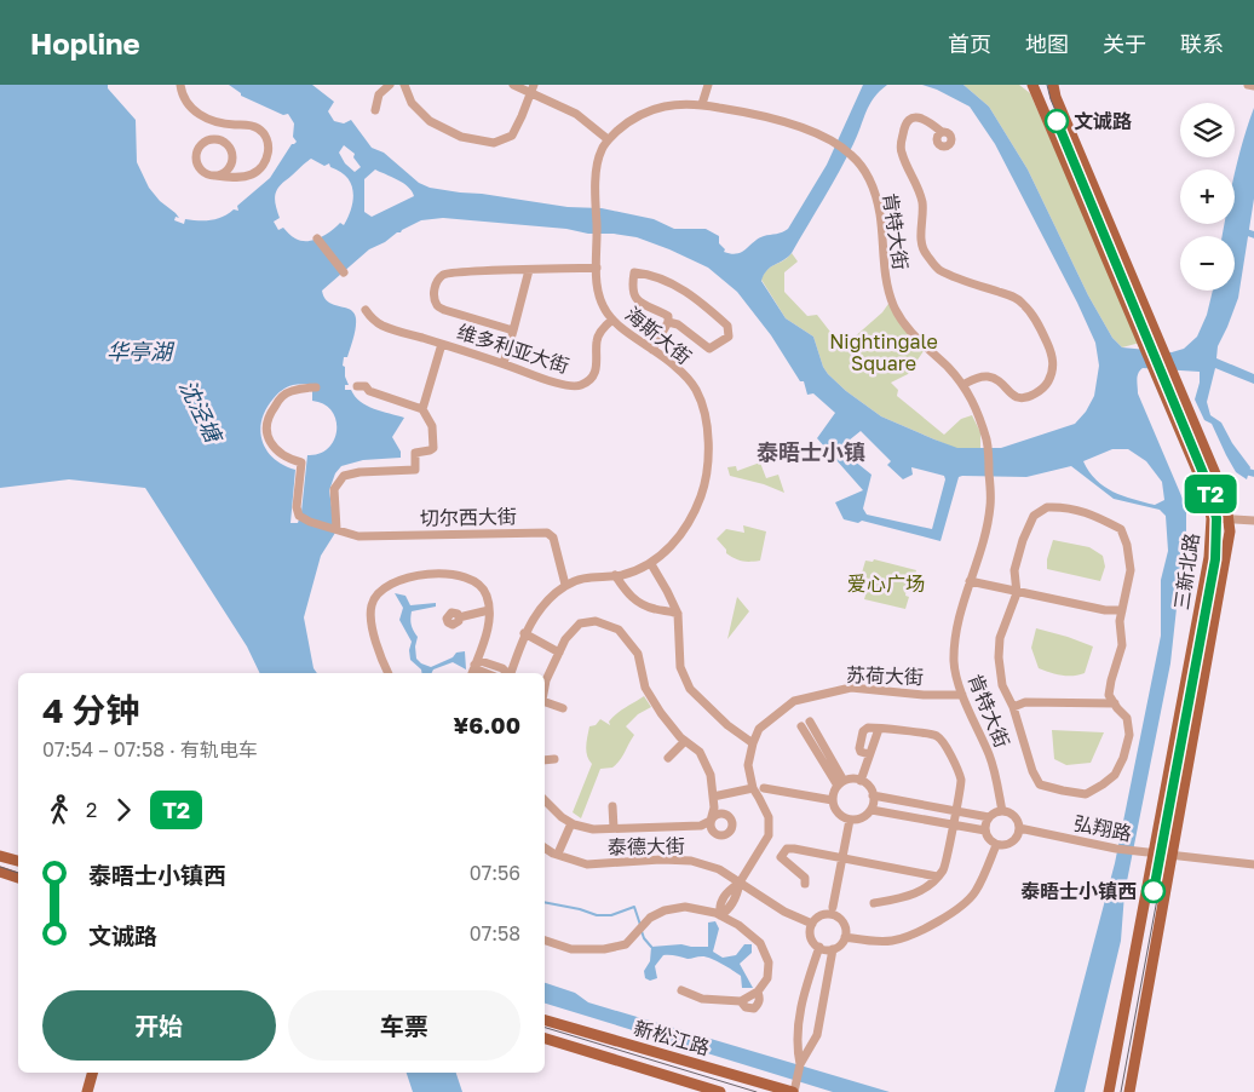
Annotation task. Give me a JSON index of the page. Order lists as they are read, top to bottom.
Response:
{
  "streets": {
    "main road": ["三新北路", "新松江路"],
    "street": [
      "肯特大街",
      "海斯大街",
      "维多利亚大街",
      "切尔西大街",
      "苏荷大街",
      "弘翔路",
      "泰德大街"
    ]
  },
  "crossings": [
    ["肯特大街", "海斯大街"],
    ["肯特大街", "苏荷大街"],
    ["肯特大街", "弘翔路"],
    ["海斯大街", "维多利亚大街"],
    ["海斯大街", "切尔西大街"],
    ["三新北路", "弘翔路"]
  ],
  "districts": ["泰晤士小镇"],
  "water": ["华亭湖", "沈泾塘"],
  "parks": ["Nightingale Square", "爱心广场"],
  "places": ["文诚路", "泰晤士小镇西"],
  "lines": ["tram line T2"],
  "page": {
    "header": "Hopline",
    "nav": [
      "首页",
      "地图",
      "关于",
      "联系"
    ],
    "on_map": "T2",
    "map_buttons": ["+", "−"],
    "heading": ["4 分钟", "07:54 – 07:58 · 有轨电车", "¥6.00"],
    "legs": ["2", "T2"],
    "list": [
      {
        "name": "泰晤士小镇西",
        "value": "07:56"
      },
      {
        "name": "文诚路",
        "value": "07:58"
      }
    ],
    "buttons": ["开始", "车票"]
  }
}
